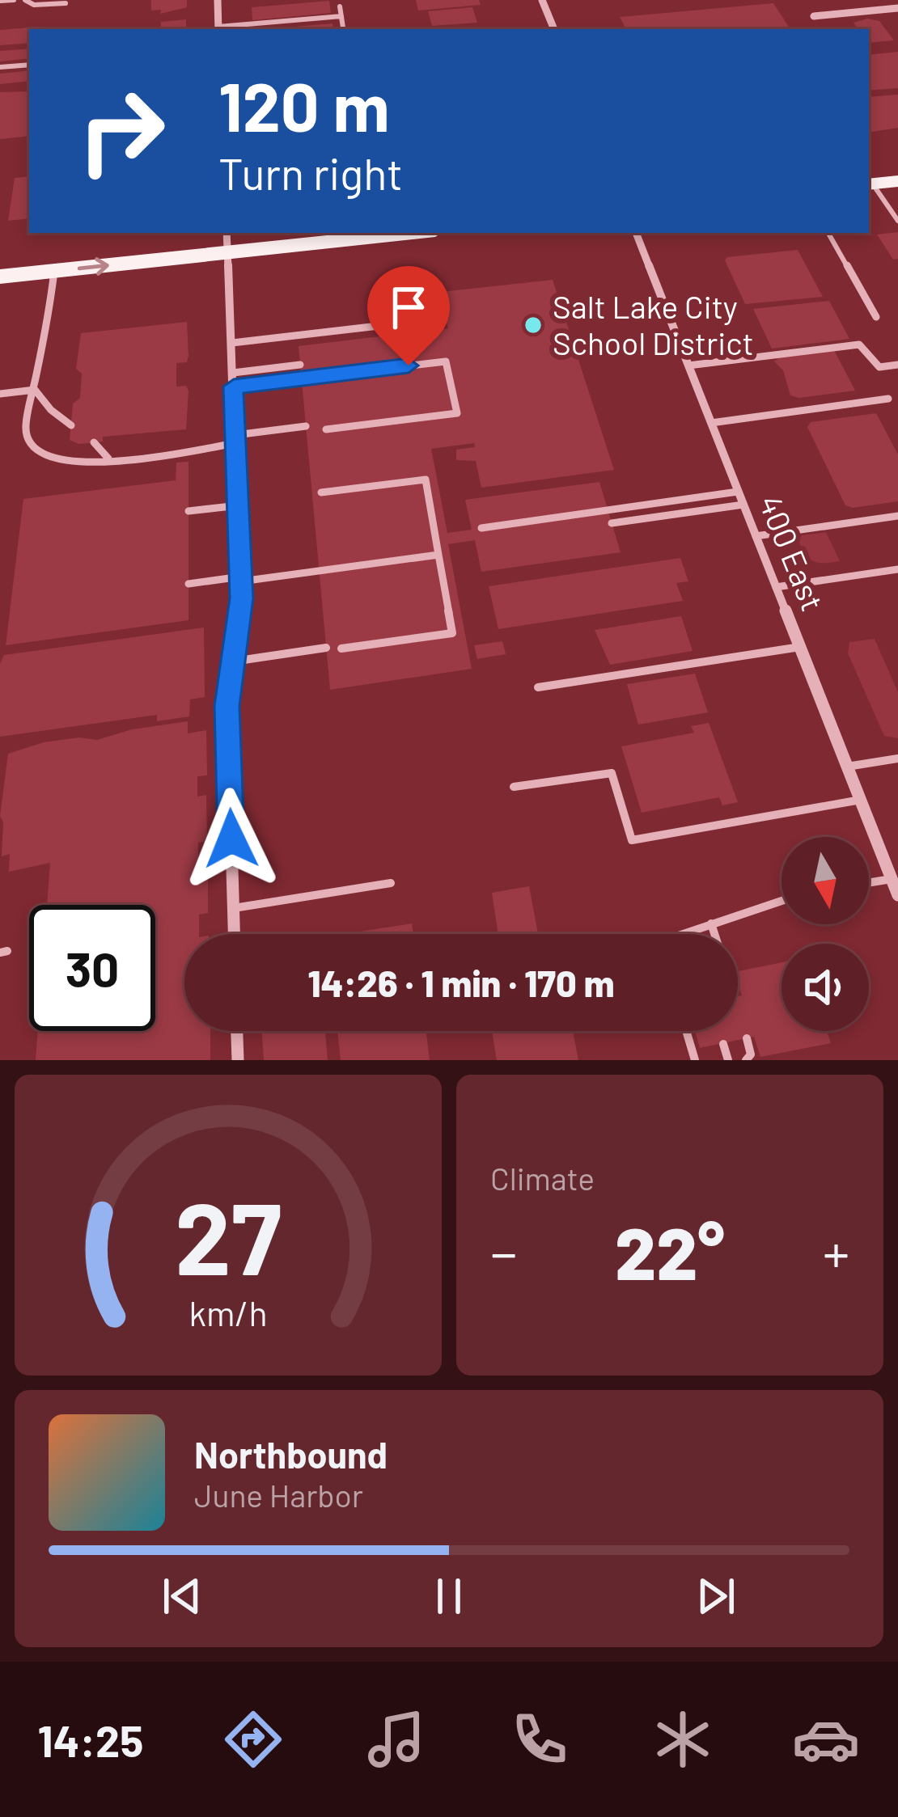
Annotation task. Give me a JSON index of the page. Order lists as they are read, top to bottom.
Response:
{
  "streets": {
    "street": ["400 East"]
  },
  "places": ["Salt Lake City School District"],
  "north": "bottom",
  "page": {
    "turn": ["120 m", "Turn right"],
    "limit": "30",
    "trip": "14:26 · 1 min · 170 m",
    "tile": "Climate",
    "heat": ["−", "22°", "+"],
    "song": ["Northbound", "June Harbor"],
    "tabs": "14:25",
    "gauge": ["27", "km/h"]
  }
}
